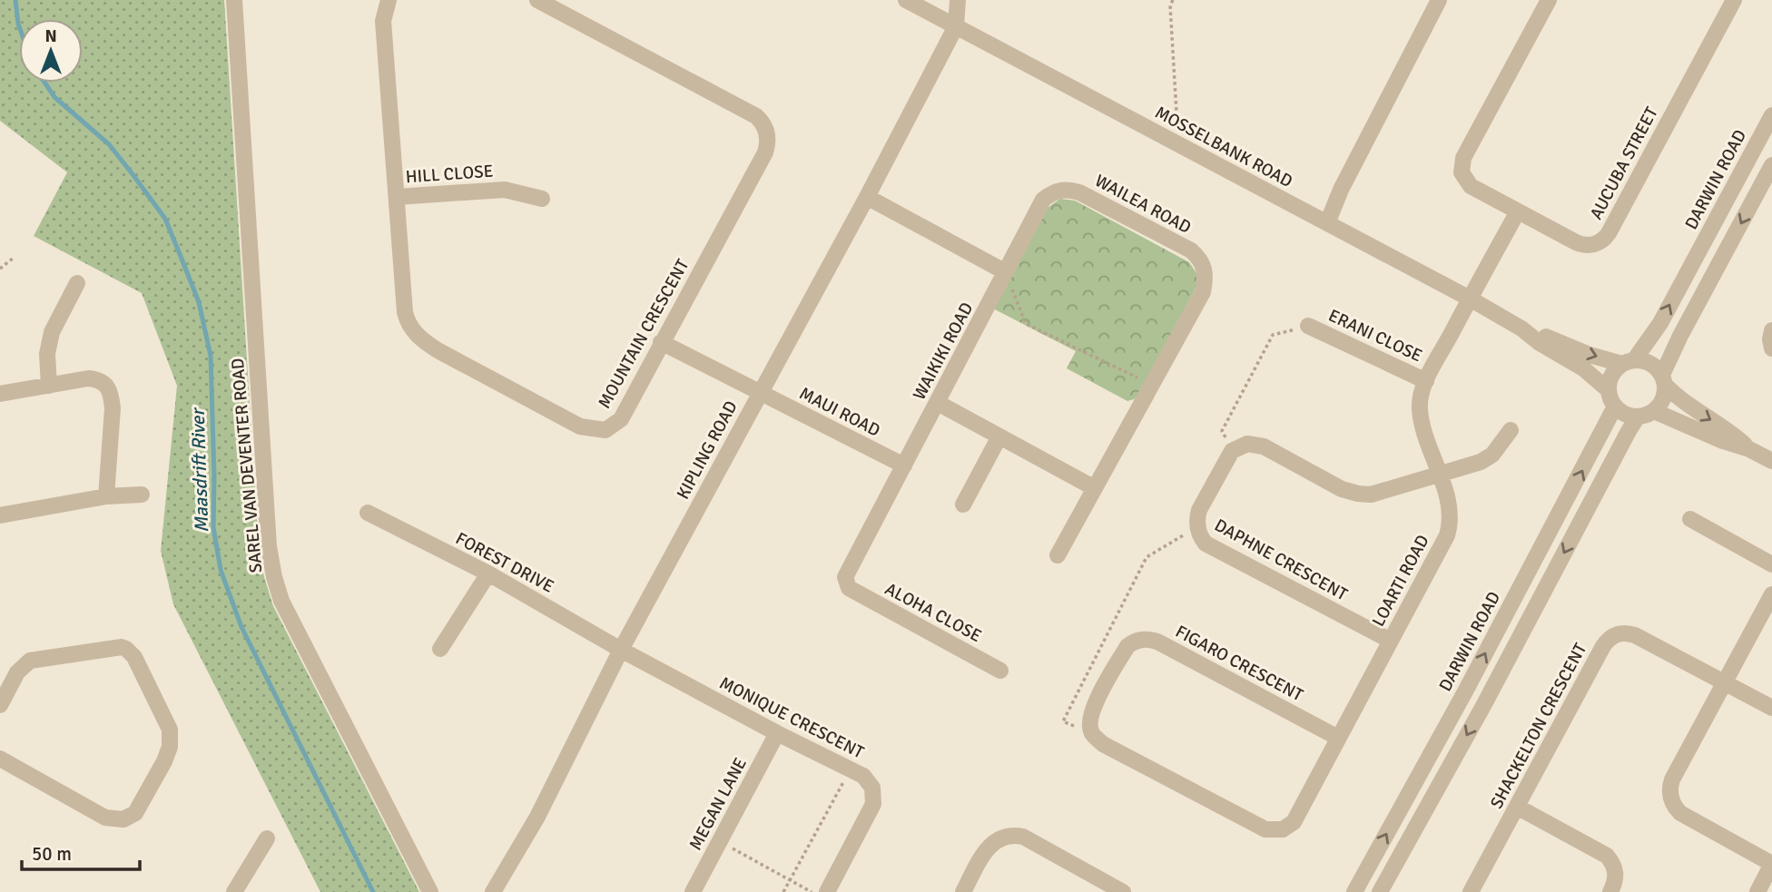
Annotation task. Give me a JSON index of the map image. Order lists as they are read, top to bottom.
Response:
{
  "streets": {
    "street": [
      "MOSSELBANK ROAD",
      "AUCUBA STREET",
      "HILL CLOSE",
      "DARWIN ROAD",
      "WAILEA ROAD",
      "MOUNTAIN CRESCENT",
      "ERANI CLOSE",
      "WAIKIKI ROAD",
      "MAUI ROAD",
      "KIPLING ROAD",
      "SAREL VAN DEVENTER ROAD",
      "DAPHNE CRESCENT",
      "FOREST DRIVE",
      "LOARTI ROAD",
      "ALOHA CLOSE",
      "FIGARO CRESCENT",
      "MONIQUE CRESCENT",
      "SHACKELTON CRESCENT",
      "MEGAN LANE"
    ]
  },
  "crossings": [
    ["MOSSELBANK ROAD", "DARWIN ROAD"],
    ["MOSSELBANK ROAD", "KIPLING ROAD"],
    ["MOSSELBANK ROAD", "LOARTI ROAD"],
    ["HILL CLOSE", "MOUNTAIN CRESCENT"],
    ["WAILEA ROAD", "WAIKIKI ROAD"],
    ["MOUNTAIN CRESCENT", "MAUI ROAD"],
    ["ERANI CLOSE", "LOARTI ROAD"],
    ["WAIKIKI ROAD", "MAUI ROAD"],
    ["WAIKIKI ROAD", "ALOHA CLOSE"],
    ["MAUI ROAD", "KIPLING ROAD"],
    ["KIPLING ROAD", "FOREST DRIVE"],
    ["KIPLING ROAD", "MONIQUE CRESCENT"],
    ["DAPHNE CRESCENT", "LOARTI ROAD"],
    ["FOREST DRIVE", "MONIQUE CRESCENT"],
    ["LOARTI ROAD", "FIGARO CRESCENT"],
    ["MONIQUE CRESCENT", "MEGAN LANE"]
  ],
  "water": ["Maasdrift River"],
  "scale_bar": "50 m",
  "north": "top"
}
